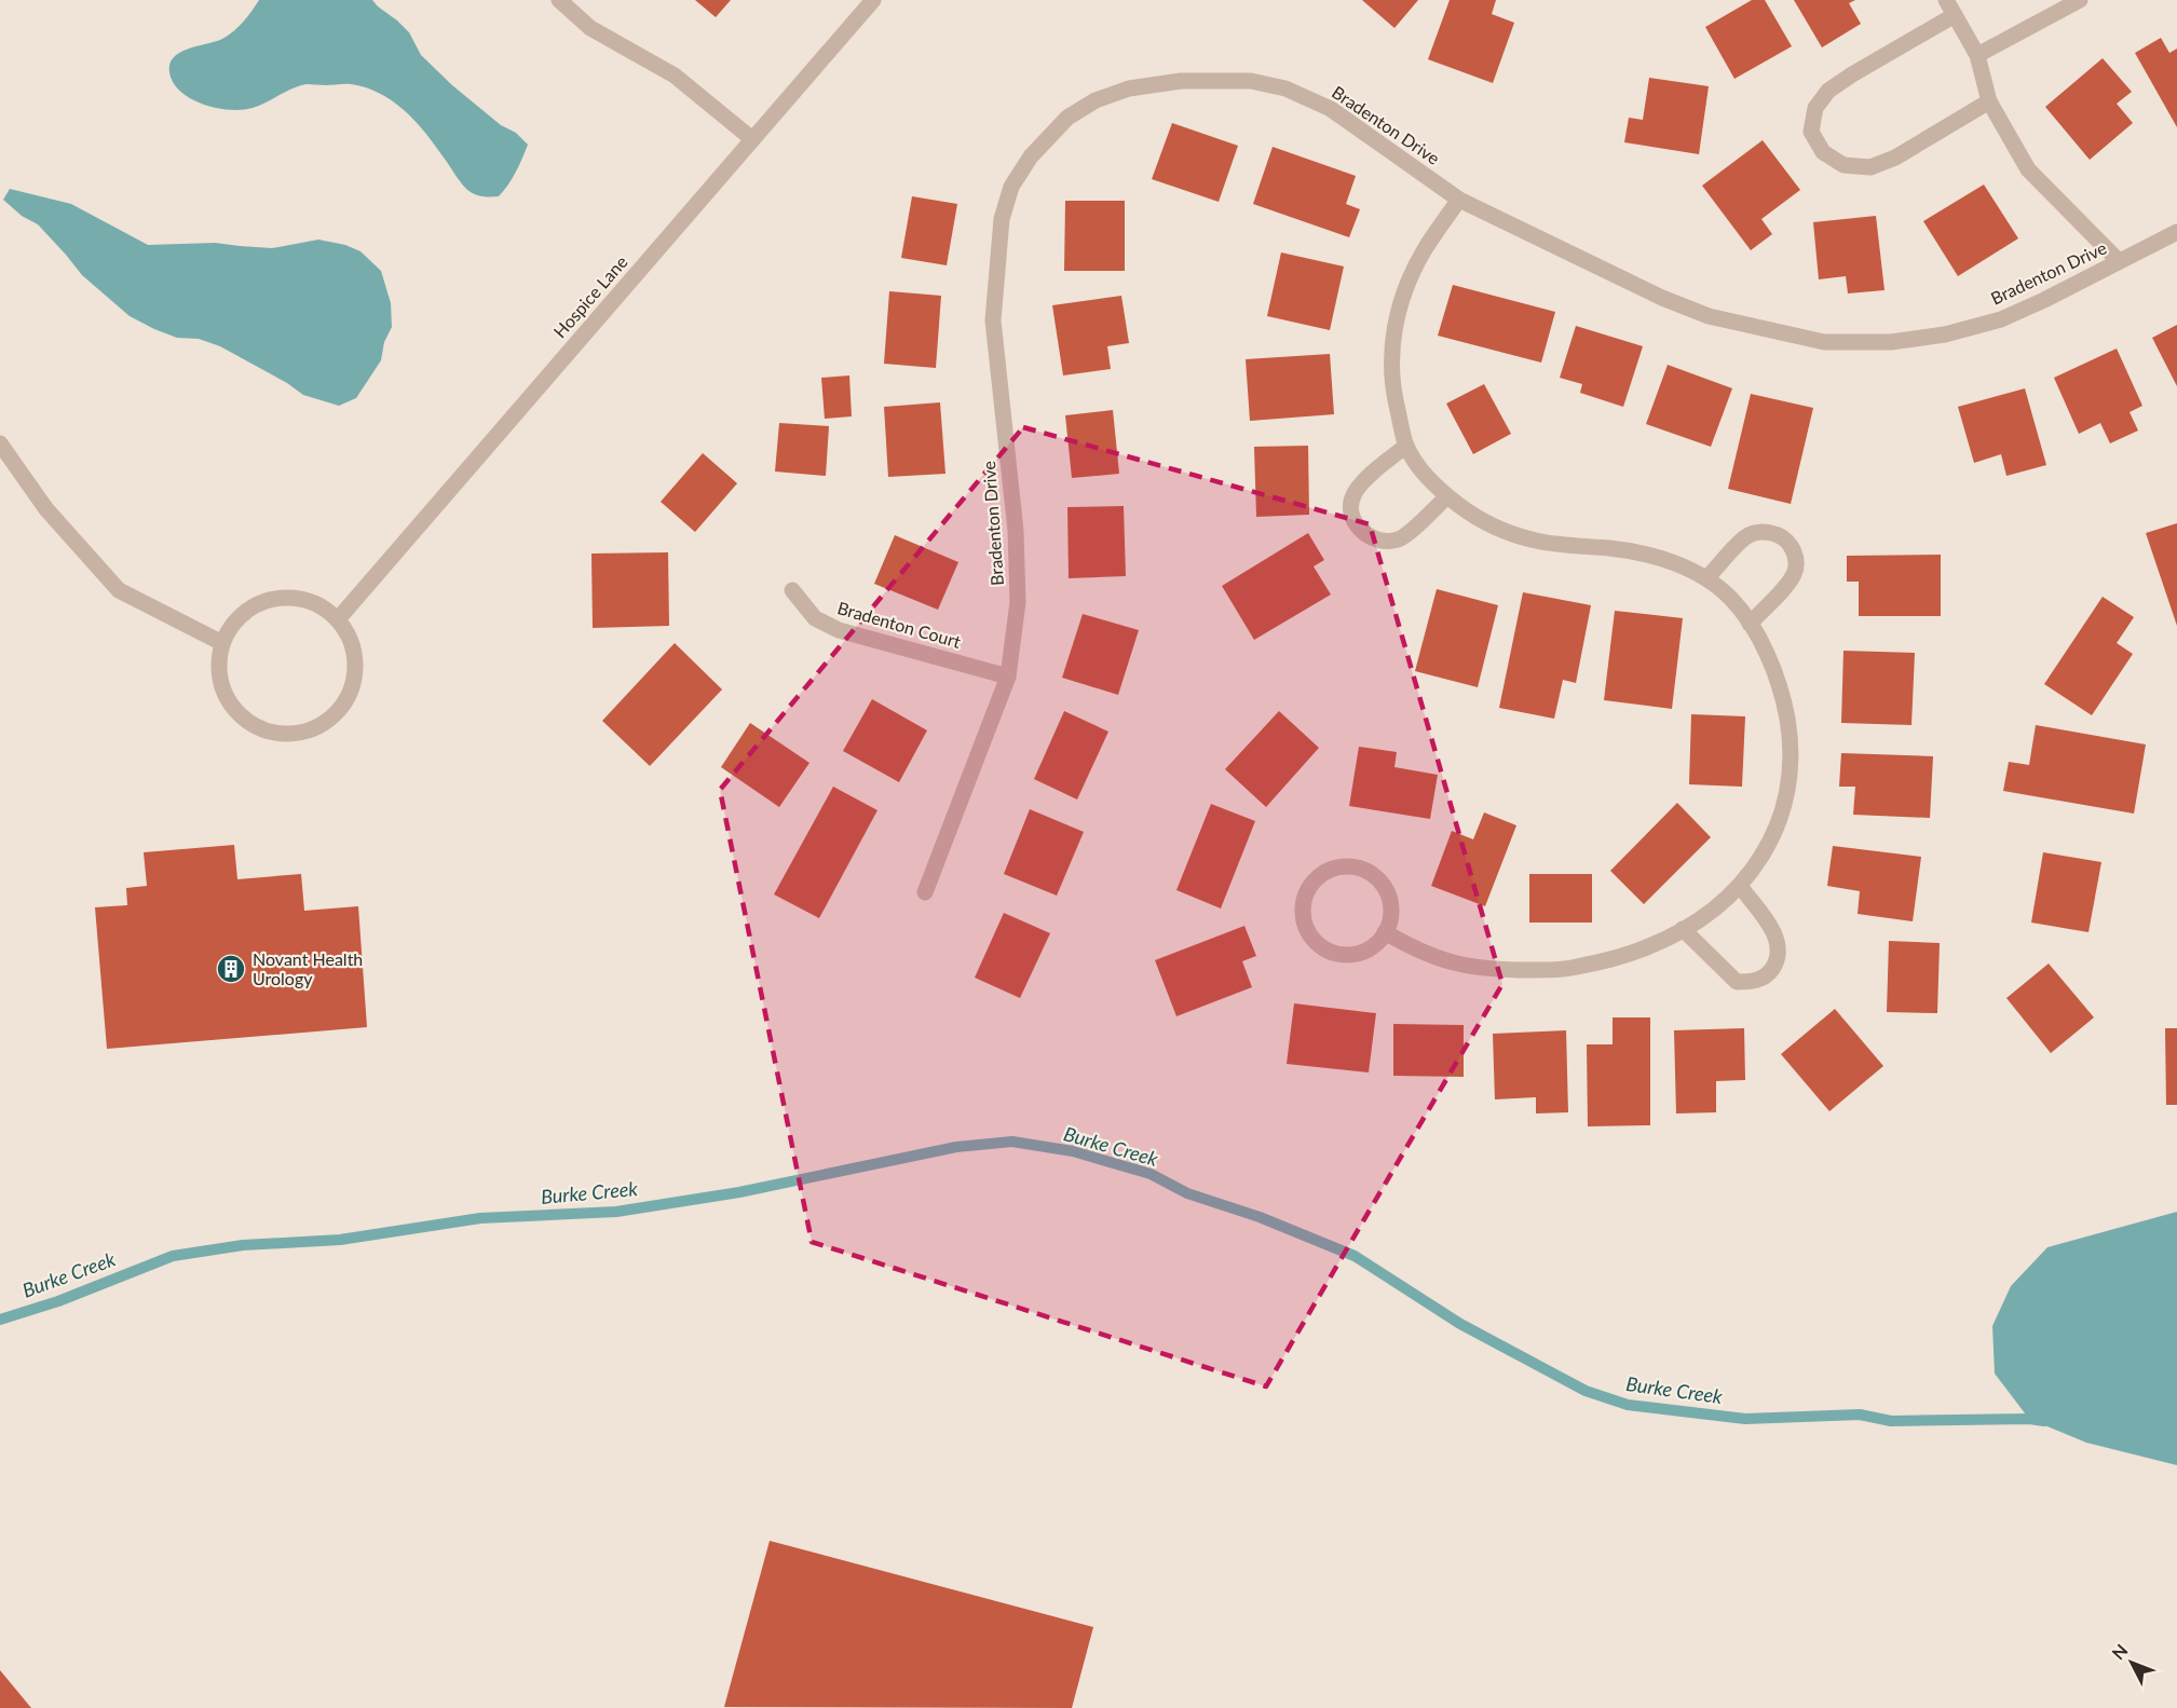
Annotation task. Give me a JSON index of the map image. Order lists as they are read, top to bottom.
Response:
{
  "streets": {
    "street": ["Bradenton Drive", "Hospice Lane", "Bradenton Court"]
  },
  "crossings": [
    ["Bradenton Drive", "Bradenton Court"]
  ],
  "water": ["Burke Creek"],
  "places": {
    "building": ["Novant Health Urology"]
  },
  "north": "top left"
}
